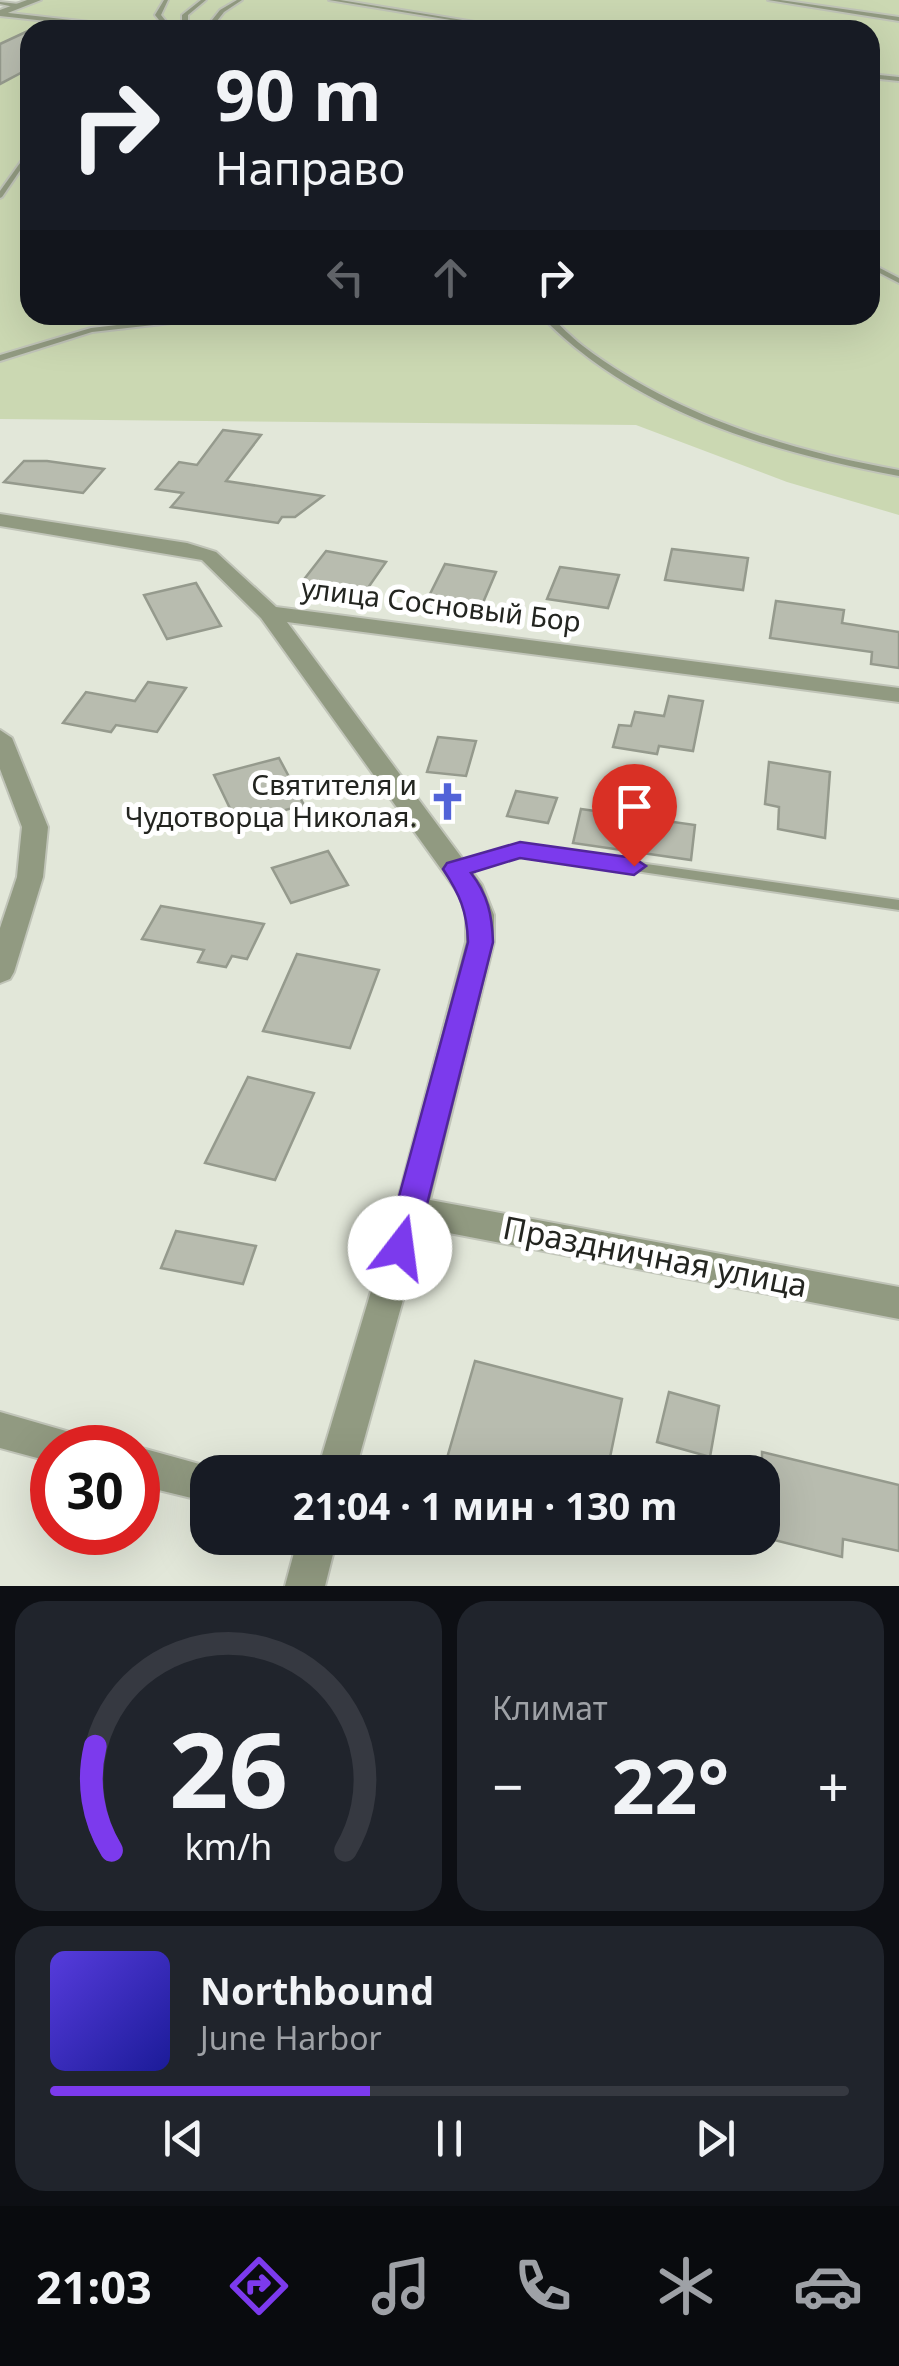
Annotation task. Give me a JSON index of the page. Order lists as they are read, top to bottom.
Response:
{
  "streets": {
    "street": ["улица Сосновый Бор", "Праздничная улица"]
  },
  "places": {
    "church": ["Святителя и Чудотворца Николая."]
  },
  "page": {
    "turn": ["90 m", "Направо"],
    "limit": "30",
    "trip": "21:04 · 1 мин · 130 m",
    "tile": "Климат",
    "heat": ["−", "22°", "+"],
    "song": ["Northbound", "June Harbor"],
    "tabs": "21:03",
    "gauge": ["26", "km/h"]
  }
}
